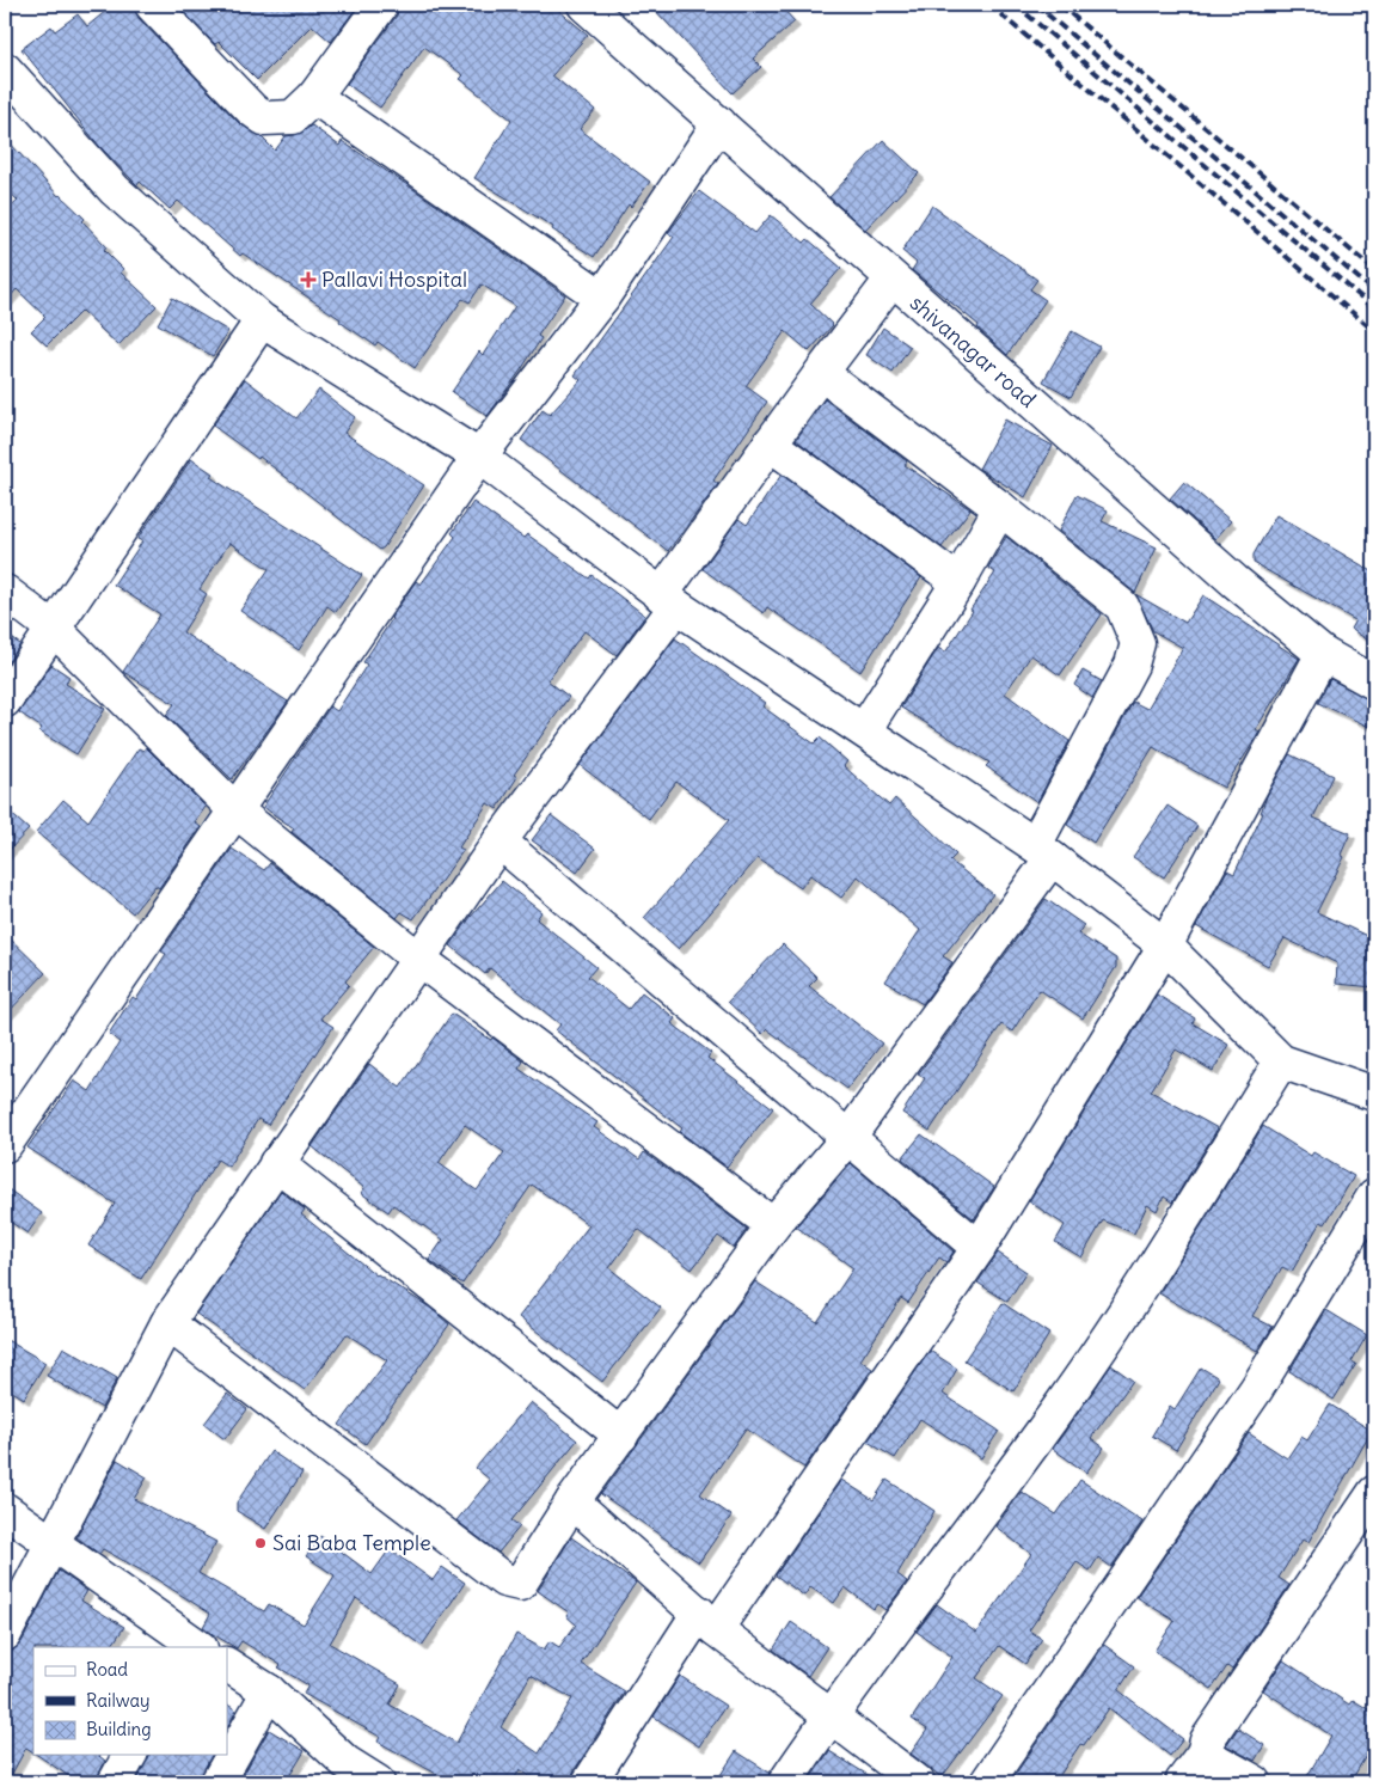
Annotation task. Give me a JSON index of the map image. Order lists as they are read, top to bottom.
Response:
{
  "streets": {
    "street": ["shivanagar road"]
  },
  "places": {
    "health": ["Pallavi Hospital"],
    "other": ["Sai Baba Temple"]
  },
  "legend": ["Road", "Railway", "Building"]
}
